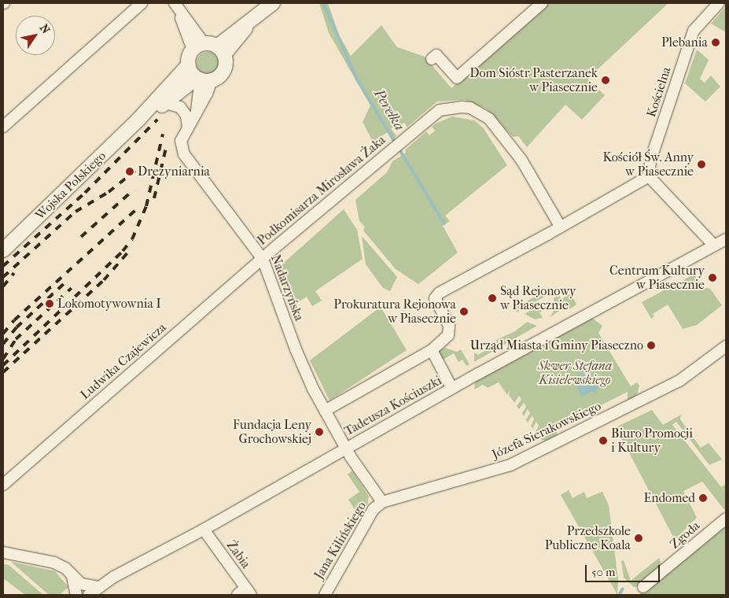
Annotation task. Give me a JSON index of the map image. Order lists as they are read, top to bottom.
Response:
{
  "streets": {
    "street": [
      "Kościelna",
      "Wojska Polskiego",
      "Podkomisarza Mirosława Żaka",
      "Nadarzyńska",
      "Ludwika Czajewicza",
      "Tadeusza Kościuszki",
      "Józefa Sierakowskiego",
      "Zgoda",
      "Jana Kilińskiego",
      "Żabia"
    ]
  },
  "crossings": [
    ["Wojska Polskiego", "Nadarzyńska"],
    ["Podkomisarza Mirosława Żaka", "Nadarzyńska"],
    ["Podkomisarza Mirosława Żaka", "Ludwika Czajewicza"],
    ["Nadarzyńska", "Ludwika Czajewicza"],
    ["Nadarzyńska", "Tadeusza Kościuszki"],
    ["Tadeusza Kościuszki", "Żabia"],
    ["Józefa Sierakowskiego", "Jana Kilińskiego"]
  ],
  "water": ["Perełka"],
  "parks": ["Skwer Stefana Kisielewskiego"],
  "places": [
    "Plebania",
    "Dom Sióstr Pasterzanek w Piasecznie",
    "Kościół Św. Anny w Piasecznie",
    "Drezyniarnia",
    "Centrum Kultury w Piasecznie",
    "Sąd Rejonowy w Piasecznie",
    "Lokomotywownia I",
    "Prokuratura Rejonowa w Piasecznie",
    "Urząd Miasta i Gminy Piaseczno",
    "Fundacja Leny Grochowskiej",
    "Biuro Promocji i Kultury",
    "Endomed",
    "Przedszkole Publiczne Koala"
  ],
  "scale_bar": "50 m",
  "north": "top right"
}
